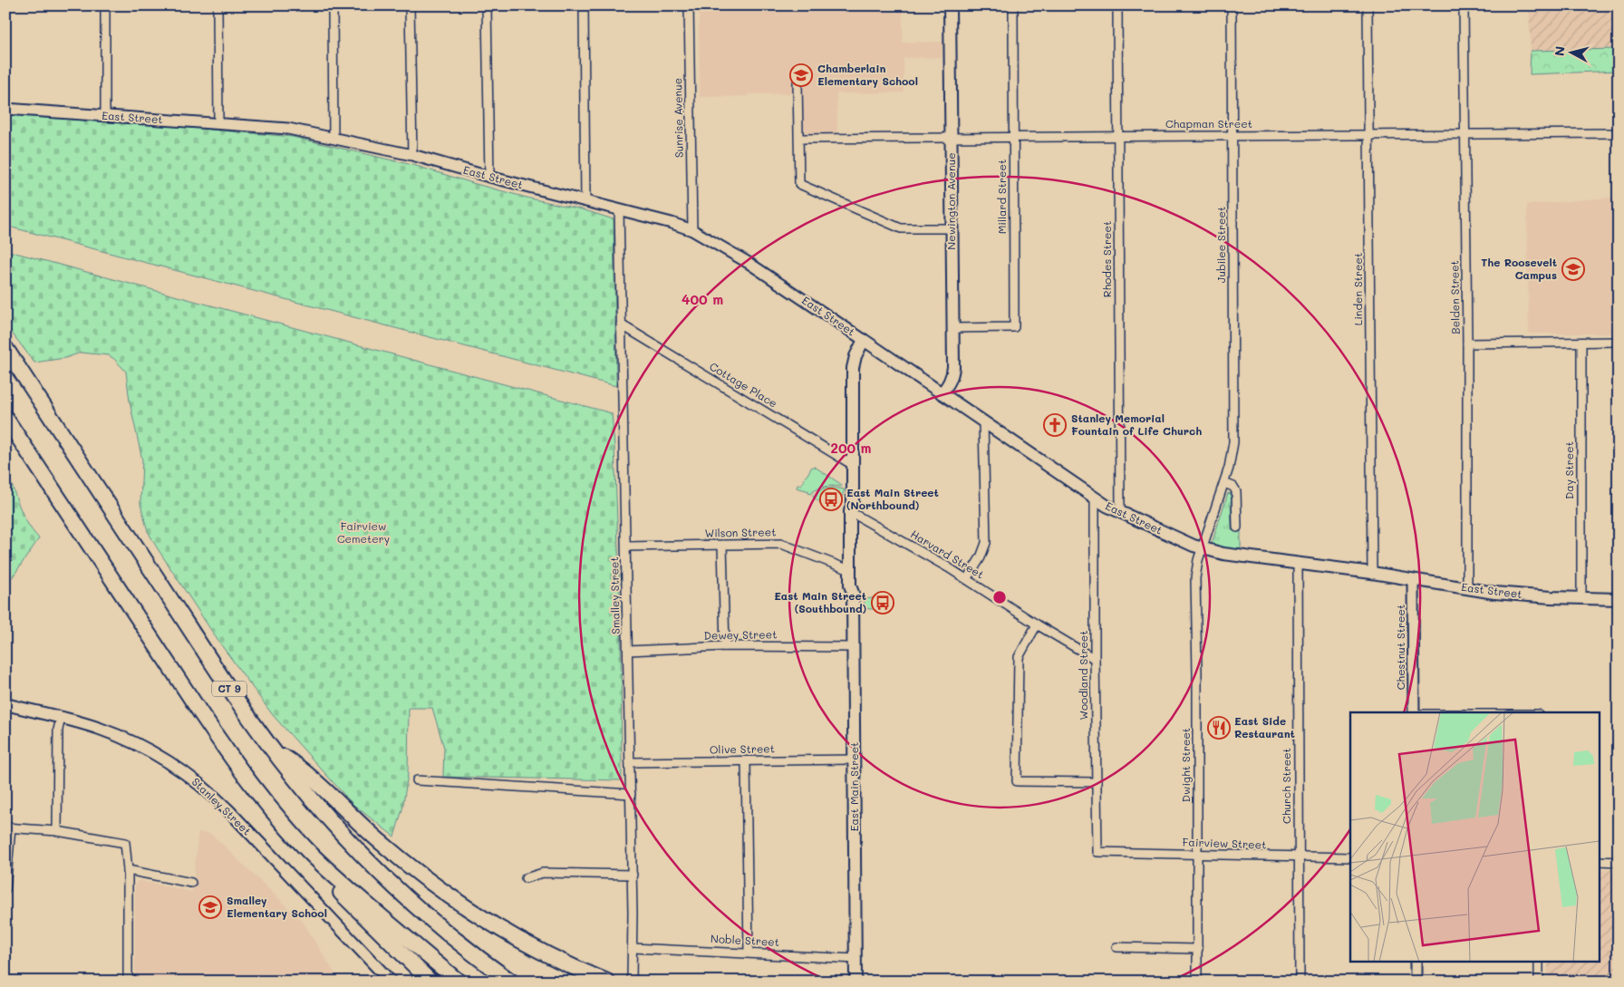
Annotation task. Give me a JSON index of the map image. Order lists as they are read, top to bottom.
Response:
{
  "streets": {
    "highway": ["CT 9"],
    "main road": [
      "East Street",
      "Newington Avenue",
      "East Main Street",
      "Stanley Street"
    ],
    "street": [
      "Sunrise Avenue",
      "Chapman Street",
      "Millard Street",
      "Jubilee Street",
      "Rhodes Street",
      "Linden Street",
      "Belden Street",
      "Cottage Place",
      "Day Street",
      "Wilson Street",
      "Harvard Street",
      "Smalley Street",
      "Dewey Street",
      "Chestnut Street",
      "Woodland Street",
      "Olive Street",
      "Dwight Street",
      "Church Street",
      "Fairview Street",
      "Noble Street"
    ]
  },
  "crossings": [
    ["East Street", "Sunrise Avenue"],
    ["East Street", "Newington Avenue"],
    ["East Street", "Jubilee Street"],
    ["East Street", "Rhodes Street"],
    ["East Street", "Linden Street"],
    ["East Street", "Belden Street"],
    ["East Street", "Day Street"],
    ["East Street", "Smalley Street"],
    ["East Street", "Chestnut Street"],
    ["East Street", "Woodland Street"],
    ["East Street", "Dwight Street"],
    ["East Street", "Church Street"],
    ["East Street", "East Main Street"],
    ["Chapman Street", "Millard Street"],
    ["Chapman Street", "Newington Avenue"],
    ["Chapman Street", "Jubilee Street"],
    ["Chapman Street", "Rhodes Street"],
    ["Chapman Street", "Linden Street"],
    ["Chapman Street", "Belden Street"],
    ["Millard Street", "Newington Avenue"],
    ["Jubilee Street", "Dwight Street"],
    ["Cottage Place", "Smalley Street"],
    ["Cottage Place", "East Main Street"],
    ["Wilson Street", "Smalley Street"],
    ["Wilson Street", "East Main Street"],
    ["Harvard Street", "Woodland Street"],
    ["Harvard Street", "East Main Street"],
    ["Smalley Street", "Dewey Street"],
    ["Smalley Street", "Olive Street"],
    ["Smalley Street", "Noble Street"],
    ["Dewey Street", "East Main Street"],
    ["Woodland Street", "Fairview Street"],
    ["Olive Street", "East Main Street"],
    ["Dwight Street", "Fairview Street"],
    ["Church Street", "Fairview Street"],
    ["East Main Street", "Noble Street"]
  ],
  "parks": ["Fairview Cemetery"],
  "places": {
    "school or university": ["Chamberlain Elementary School", "The Roosevelt Campus", "Smalley Elementary School"],
    "church": ["Stanley Memorial Fountain of Life Church"],
    "bus stop": ["East Main Street (Northbound)", "East Main Street (Southbound)"],
    "restaurant": ["East Side Restaurant"]
  },
  "north": "left",
  "rings": ["400 m", "200 m"]
}
